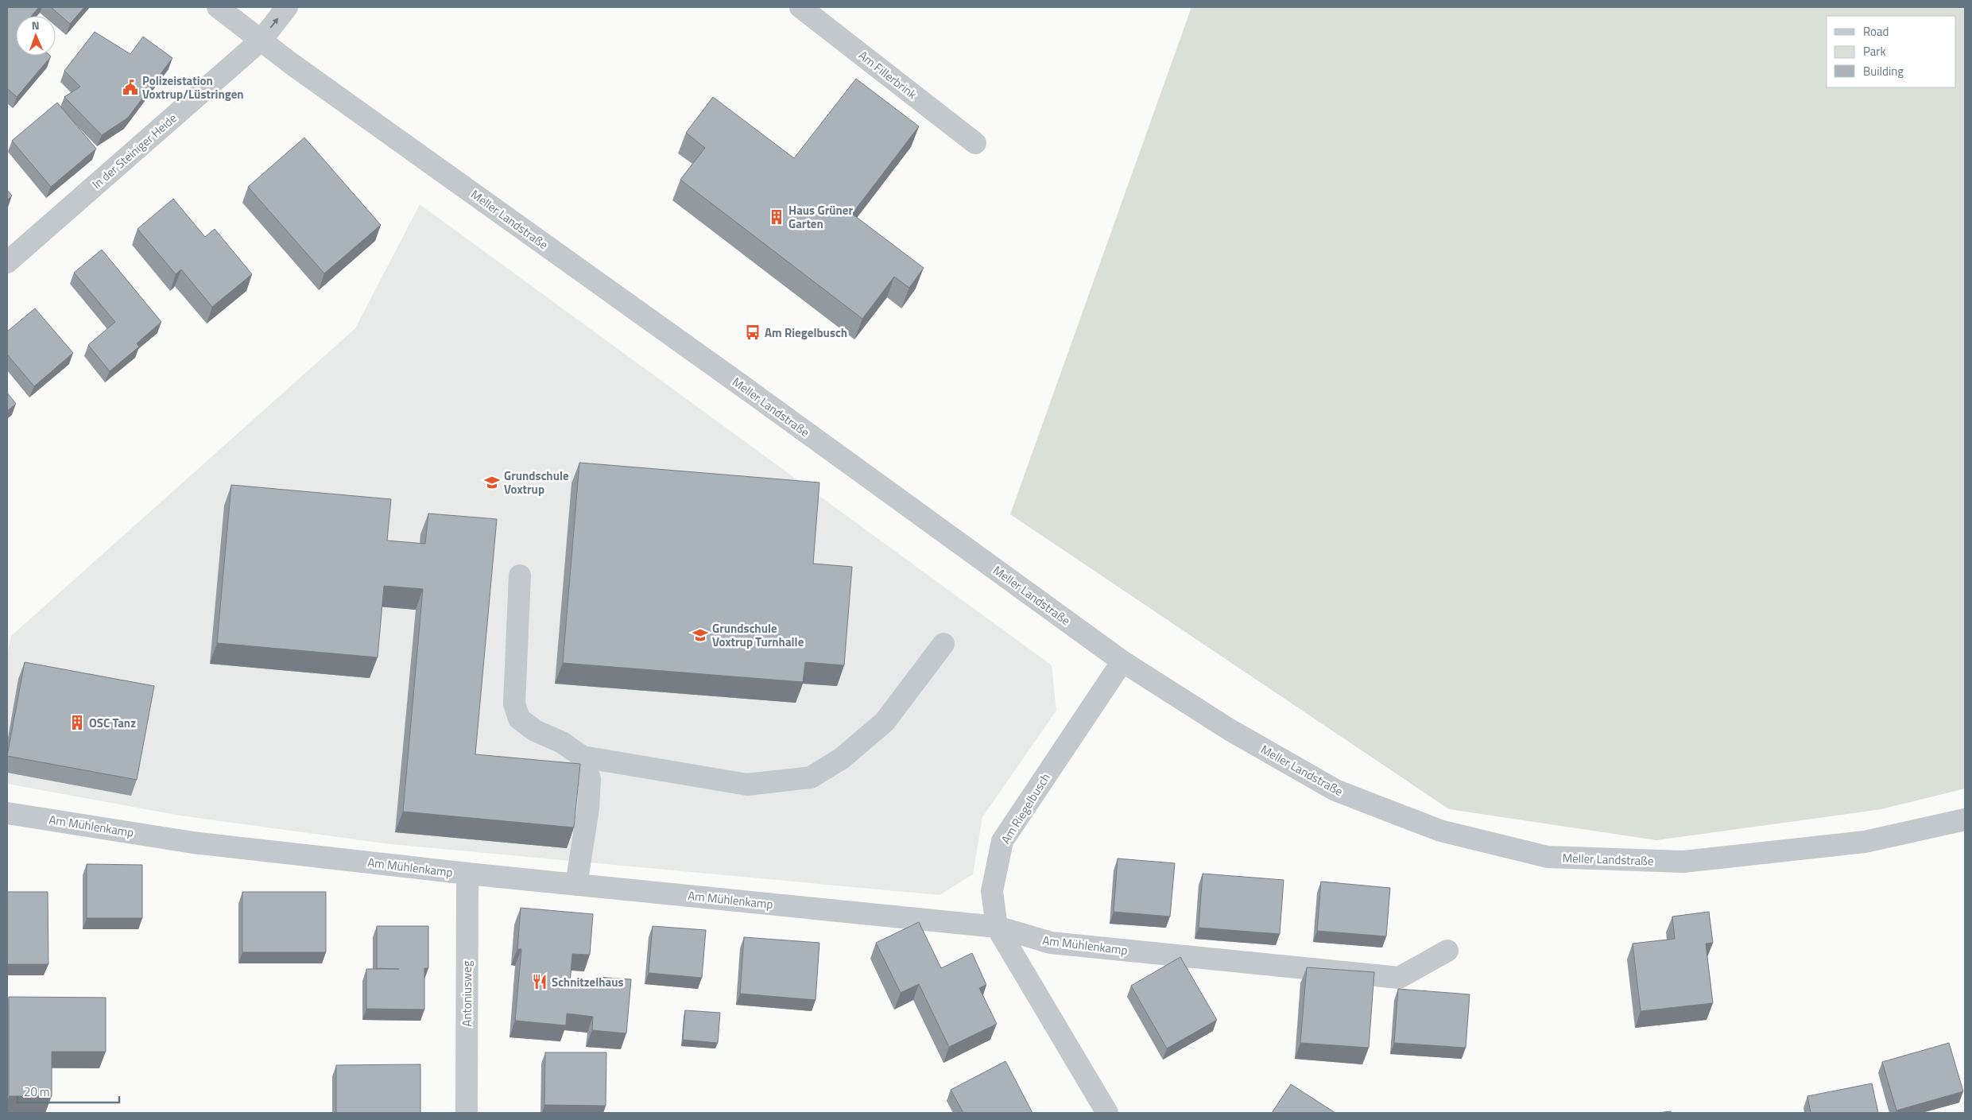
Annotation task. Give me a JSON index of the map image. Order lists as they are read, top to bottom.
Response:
{
  "streets": {
    "street": [
      "Am Fillerbrink",
      "In der Steiniger Heide",
      "Meller Landstraße",
      "Am Riegelbusch",
      "Am Mühlenkamp",
      "Antoniusweg"
    ]
  },
  "crossings": [
    ["In der Steiniger Heide", "Meller Landstraße"],
    ["Meller Landstraße", "Am Riegelbusch"],
    ["Am Riegelbusch", "Am Mühlenkamp"],
    ["Am Mühlenkamp", "Antoniusweg"]
  ],
  "places": {
    "public building": ["Polizeistation Voxtrup/Lüstringen"],
    "building": ["Haus Grüner Garten", "OSC Tanz"],
    "bus stop": ["Am Riegelbusch"],
    "school or university": ["Grundschule Voxtrup", "Grundschule Voxtrup Turnhalle"],
    "restaurant": ["Schnitzelhaus"]
  },
  "legend": ["Road", "Park", "Building"],
  "scale_bar": "20 m",
  "north": "top"
}
